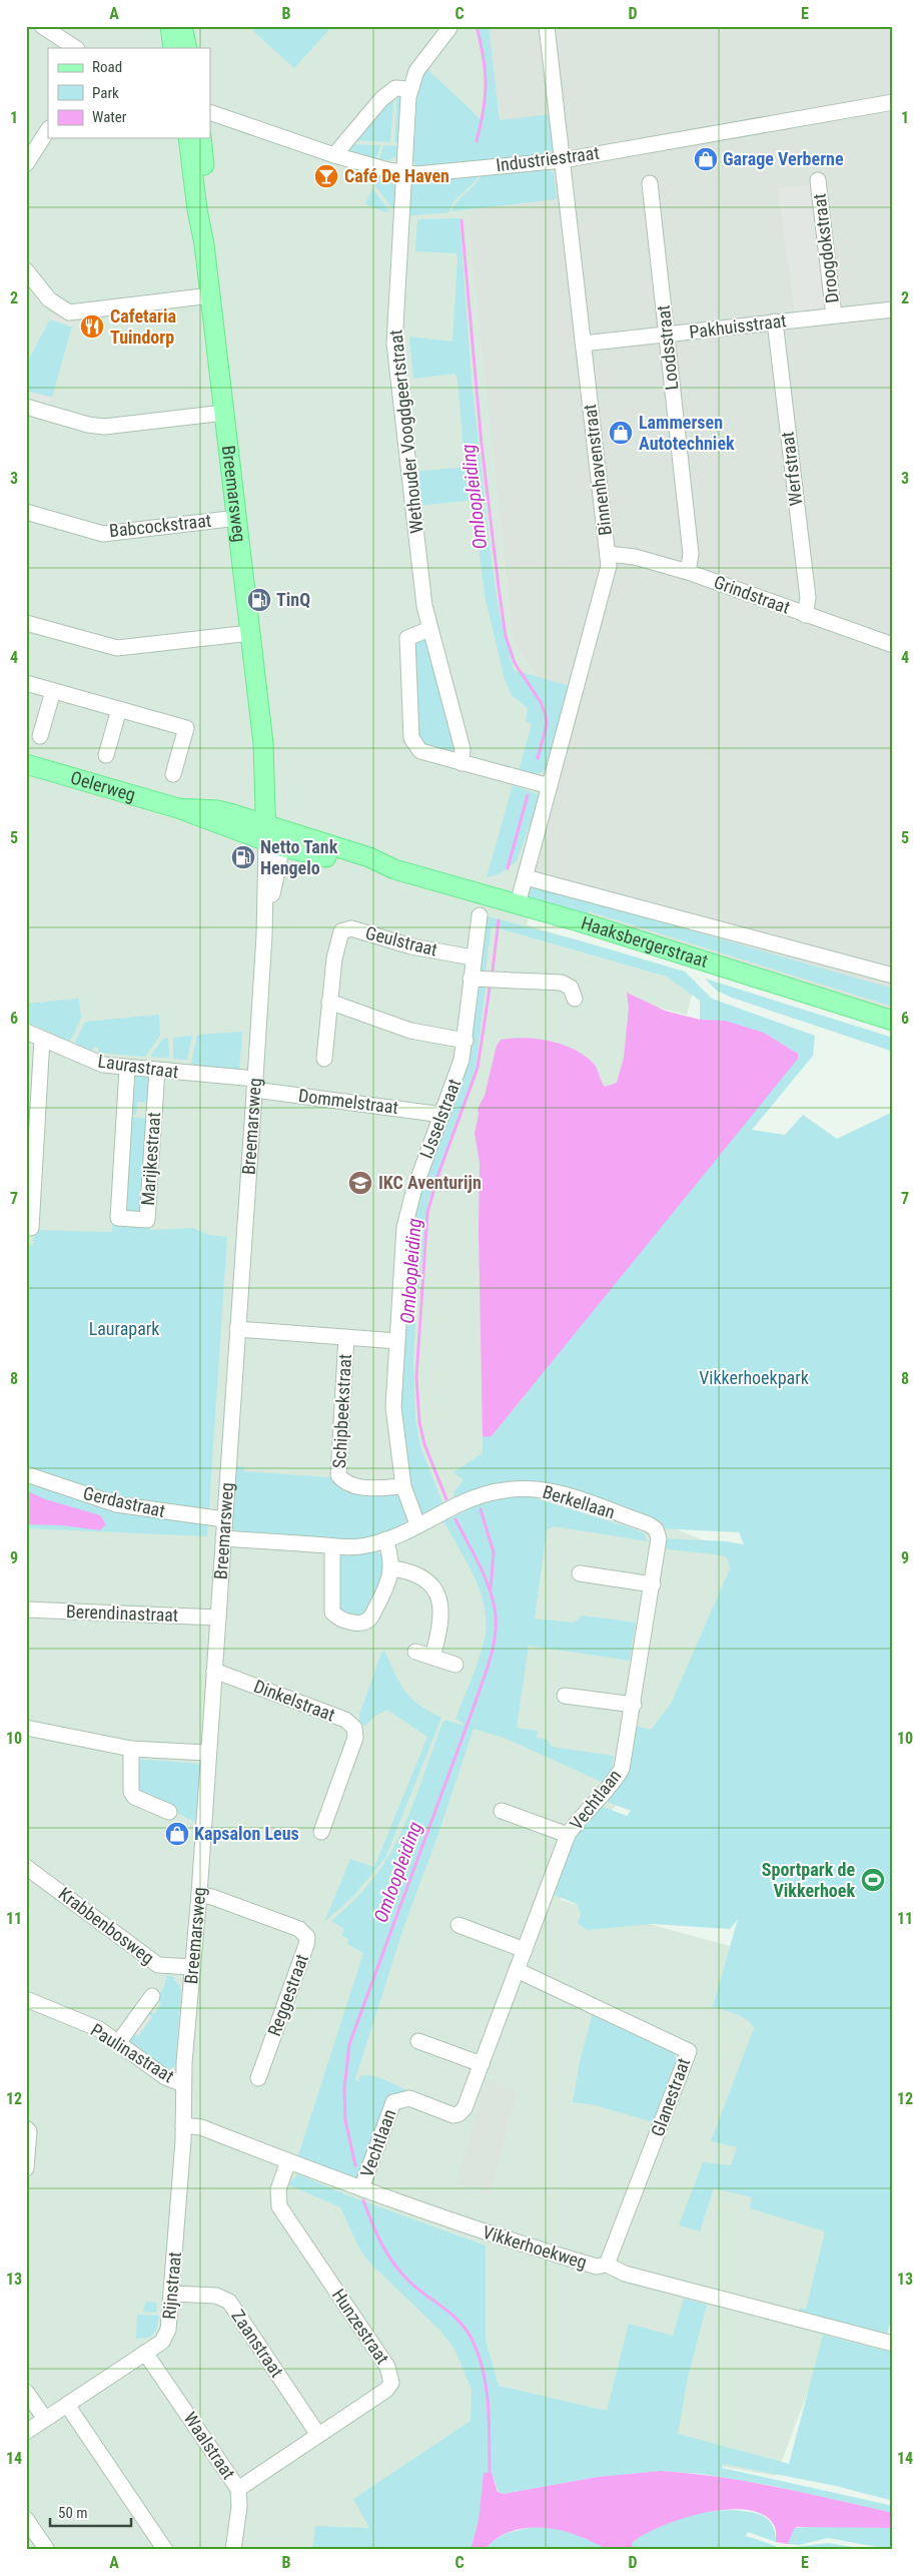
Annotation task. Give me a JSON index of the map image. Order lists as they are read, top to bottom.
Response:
{
  "streets": {
    "main road": ["Breemarsweg", "Oelerweg", "Haaksbergerstraat"],
    "street": [
      "Industriestraat",
      "Droogdokstraat",
      "Pakhuisstraat",
      "Loodsstraat",
      "Wethouder Voogdgeertstraat",
      "Werfstraat",
      "Binnenhavenstraat",
      "Babcockstraat",
      "Grindstraat",
      "Geulstraat",
      "Laurastraat",
      "Dommelstraat",
      "IJsselstraat",
      "Marijkestraat",
      "Schipbeekstraat",
      "Gerdastraat",
      "Berkellaan",
      "Berendinastraat",
      "Dinkelstraat",
      "Vechtlaan",
      "Krabbenbosweg",
      "Reggestraat",
      "Paulinastraat",
      "Glanestraat",
      "Vikkerhoekweg",
      "Rijnstraat",
      "Hunzestraat",
      "Zaanstraat",
      "Waalstraat"
    ]
  },
  "crossings": [
    ["Industriestraat", "Wethouder Voogdgeertstraat"],
    ["Industriestraat", "Binnenhavenstraat"],
    ["Droogdokstraat", "Pakhuisstraat"],
    ["Pakhuisstraat", "Loodsstraat"],
    ["Pakhuisstraat", "Werfstraat"],
    ["Pakhuisstraat", "Binnenhavenstraat"],
    ["Loodsstraat", "Grindstraat"],
    ["Werfstraat", "Grindstraat"],
    ["Binnenhavenstraat", "Grindstraat"],
    ["Binnenhavenstraat", "Haaksbergerstraat"],
    ["Breemarsweg", "Babcockstraat"],
    ["Breemarsweg", "Oelerweg"],
    ["Breemarsweg", "Haaksbergerstraat"],
    ["Breemarsweg", "Laurastraat"],
    ["Breemarsweg", "Dommelstraat"],
    ["Breemarsweg", "Gerdastraat"],
    ["Breemarsweg", "Berkellaan"],
    ["Breemarsweg", "Berendinastraat"],
    ["Breemarsweg", "Dinkelstraat"],
    ["Breemarsweg", "Krabbenbosweg"],
    ["Breemarsweg", "Reggestraat"],
    ["Breemarsweg", "Paulinastraat"],
    ["Breemarsweg", "Vikkerhoekweg"],
    ["Breemarsweg", "Rijnstraat"],
    ["Oelerweg", "Haaksbergerstraat"],
    ["Geulstraat", "IJsselstraat"],
    ["Laurastraat", "Dommelstraat"],
    ["Laurastraat", "Marijkestraat"],
    ["Dommelstraat", "IJsselstraat"],
    ["IJsselstraat", "Schipbeekstraat"],
    ["IJsselstraat", "Berkellaan"],
    ["Berkellaan", "Vechtlaan"],
    ["Vechtlaan", "Glanestraat"],
    ["Vechtlaan", "Vikkerhoekweg"],
    ["Glanestraat", "Vikkerhoekweg"],
    ["Vikkerhoekweg", "Rijnstraat"],
    ["Vikkerhoekweg", "Hunzestraat"],
    ["Rijnstraat", "Zaanstraat"],
    ["Rijnstraat", "Waalstraat"],
    ["Hunzestraat", "Zaanstraat"],
    ["Hunzestraat", "Waalstraat"]
  ],
  "water": ["Omloopleiding"],
  "parks": ["Laurapark", "Vikkerhoekpark"],
  "places": {
    "shop": ["Garage Verberne", "Lammersen Autotechniek", "Kapsalon Leus"],
    "bar": ["Café De Haven"],
    "restaurant": ["Cafetaria Tuindorp"],
    "fuel station": ["TinQ", "Netto Tank Hengelo"],
    "school or university": ["IKC Aventurijn"],
    "sports": ["Sportpark de Vikkerhoek"]
  },
  "legend": ["Road", "Park", "Water"],
  "scale_bar": "50 m",
  "grid": {
    "columns": [
      "A",
      "B",
      "C",
      "D",
      "E"
    ],
    "rows": [
      "1",
      "2",
      "3",
      "4",
      "5",
      "6",
      "7",
      "8",
      "9",
      "10",
      "11",
      "12",
      "13",
      "14"
    ]
  }
}
